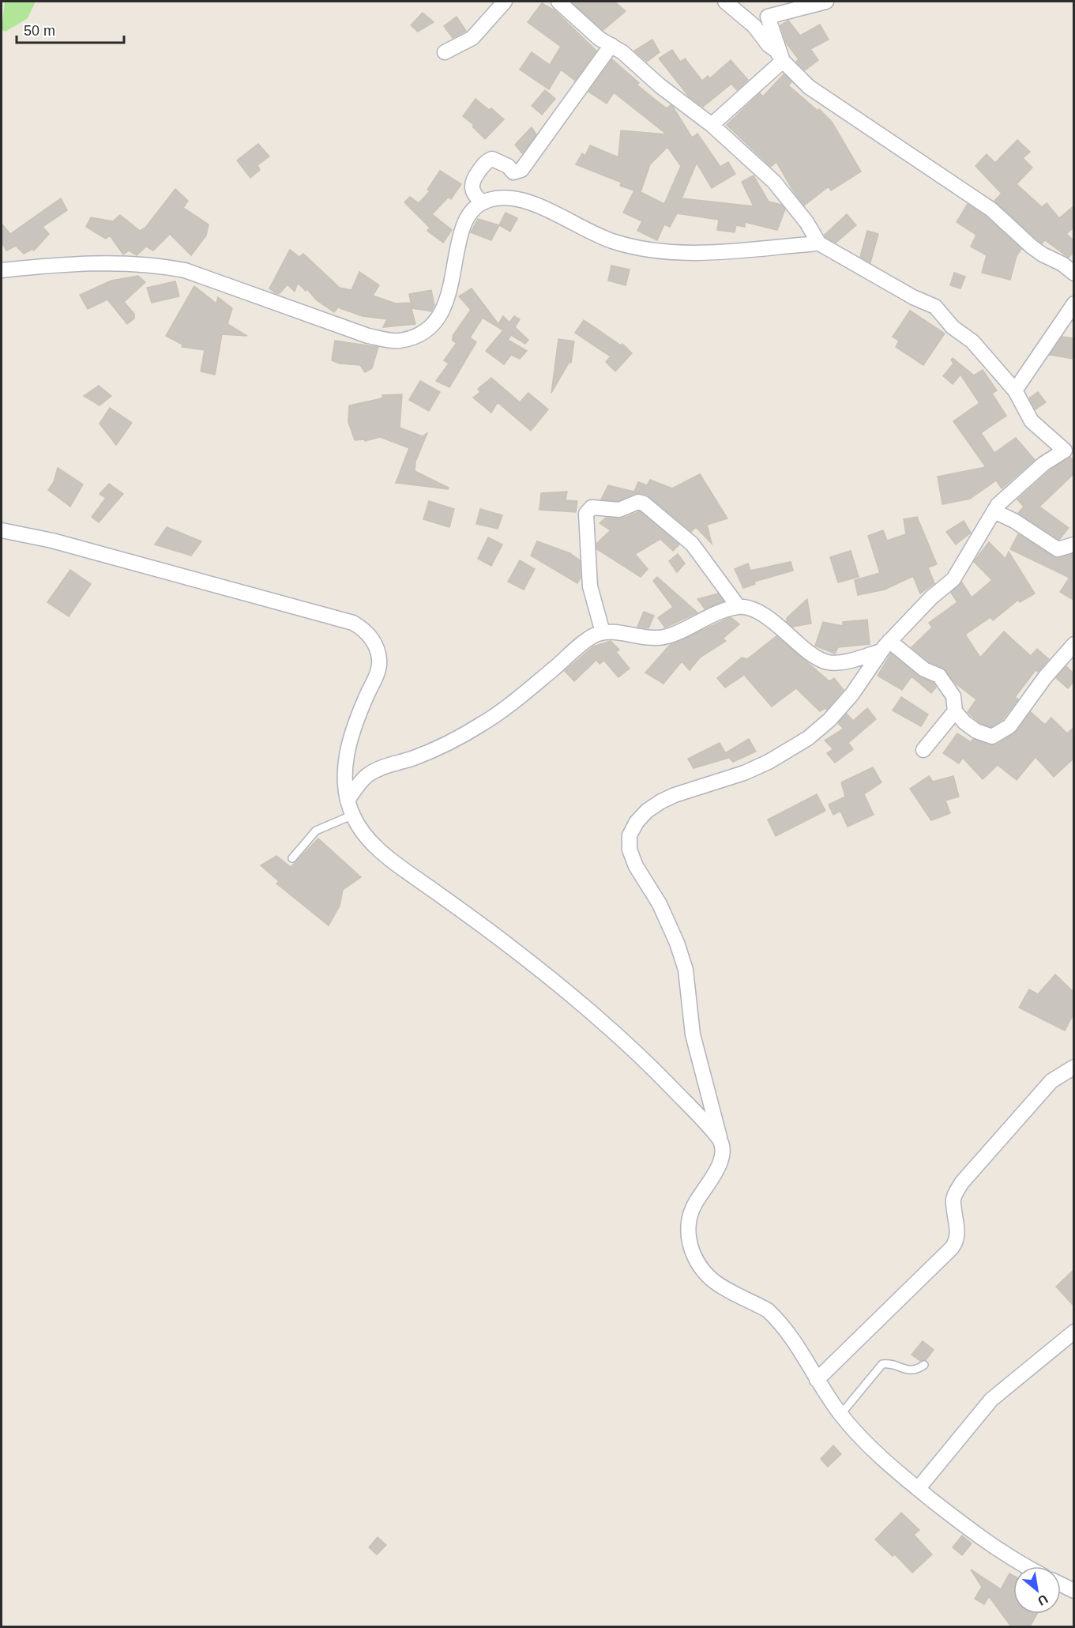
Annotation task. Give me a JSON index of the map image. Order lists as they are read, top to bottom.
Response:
{
  "scale_bar": "50 m",
  "north": "bottom right"
}
